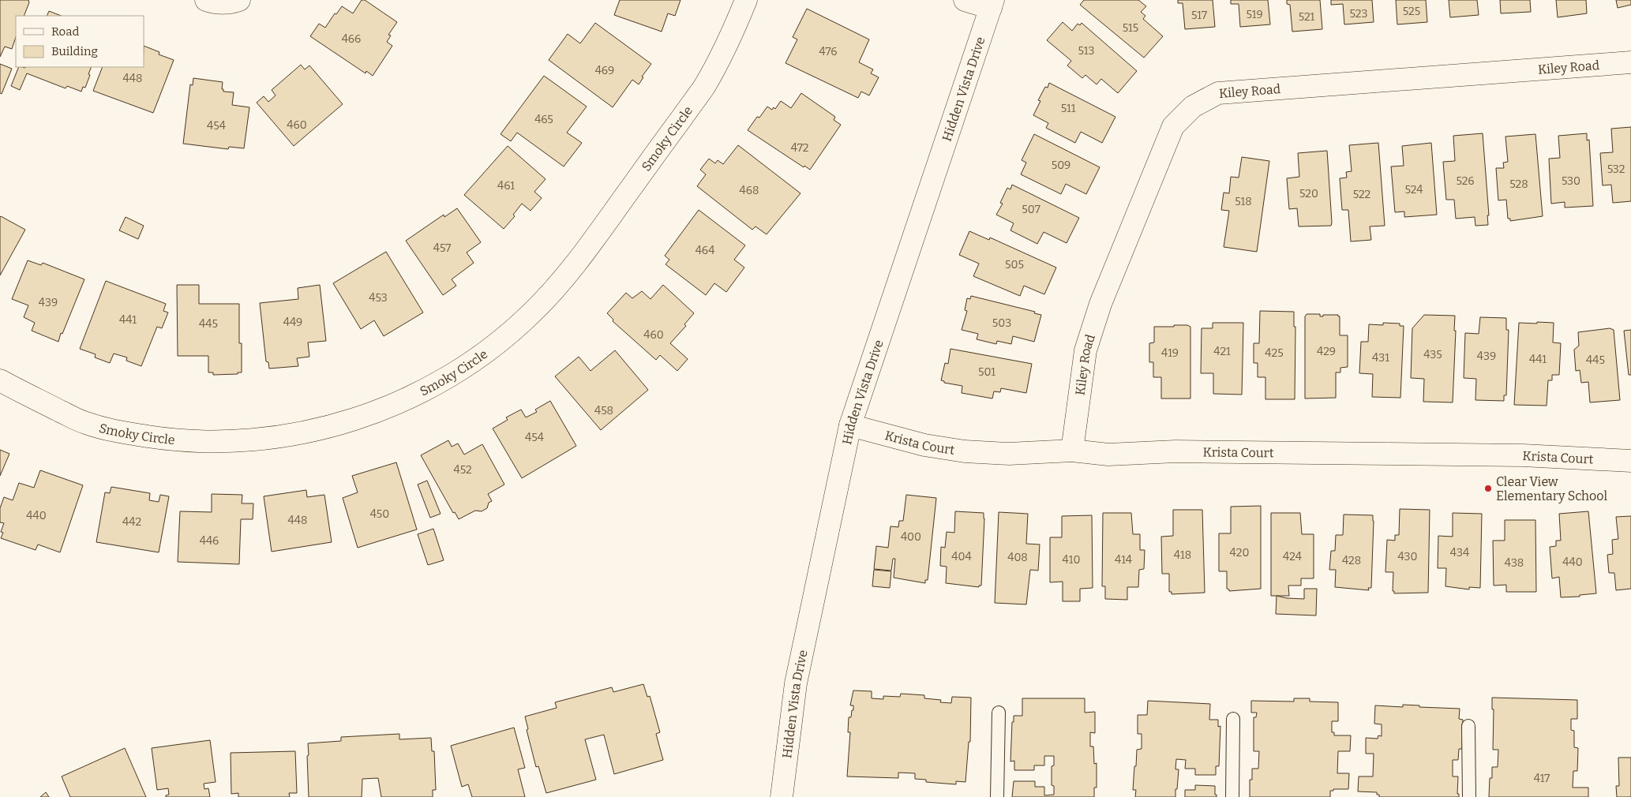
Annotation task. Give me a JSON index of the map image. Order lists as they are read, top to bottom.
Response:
{
  "streets": {
    "street": [
      "Kiley Road",
      "Hidden Vista Drive",
      "Smoky Circle",
      "Krista Court"
    ]
  },
  "crossings": [
    ["Kiley Road", "Krista Court"],
    ["Hidden Vista Drive", "Krista Court"]
  ],
  "places": ["Clear View Elementary School"],
  "house_numbers": [
    "525",
    "523",
    "519",
    "517",
    "521",
    "515",
    "466",
    "513",
    "476",
    "469",
    "448",
    "511",
    "465",
    "460",
    "454",
    "472",
    "509",
    "532",
    "526",
    "530",
    "528",
    "461",
    "524",
    "468",
    "520",
    "522",
    "518",
    "507",
    "457",
    "464",
    "505",
    "453",
    "439",
    "441",
    "449",
    "503",
    "445",
    "460",
    "421",
    "429",
    "419",
    "425",
    "435",
    "439",
    "431",
    "441",
    "445",
    "501",
    "458",
    "454",
    "452",
    "450",
    "440",
    "448",
    "442",
    "400",
    "446",
    "420",
    "434",
    "418",
    "404",
    "424",
    "430",
    "408",
    "410",
    "414",
    "428",
    "440",
    "438",
    "417"
  ],
  "legend": ["Road", "Building"]
}
